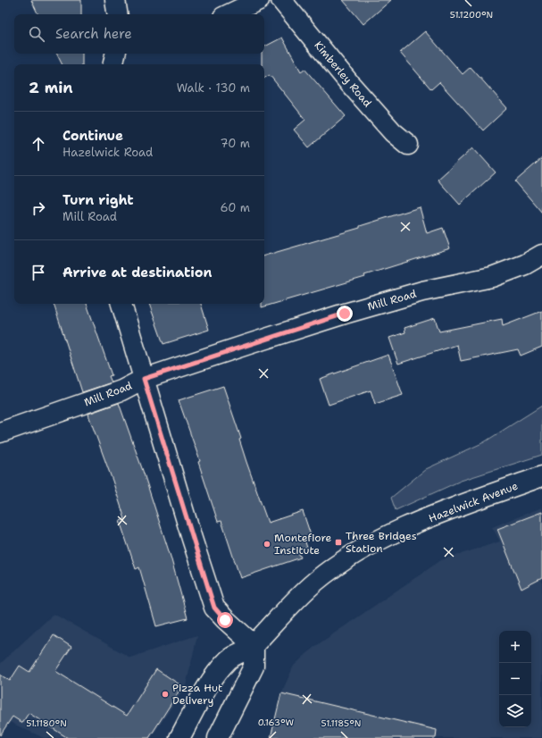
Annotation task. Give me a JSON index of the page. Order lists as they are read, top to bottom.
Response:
{
  "streets": {
    "street": ["Kimberley Road", "Mill Road", "Hazelwick Avenue"]
  },
  "places": {
    "transit": ["Three Bridges Station"],
    "other": ["Montefiore Institute", "Pizza Hut Delivery"]
  },
  "page": {
    "search": "Search here",
    "heading": ["2 min", "Walk · 130 m"],
    "list": [
      ["Continue", "Hazelwick Road", "70 m"],
      ["Turn right", "Mill Road", "60 m"],
      "Arrive at destination"
    ],
    "map_buttons": ["+", "−"]
  },
  "coordinates": [
    "51.1200°N",
    "0.163°W",
    "51.1180°N",
    "51.1185°N"
  ]
}
